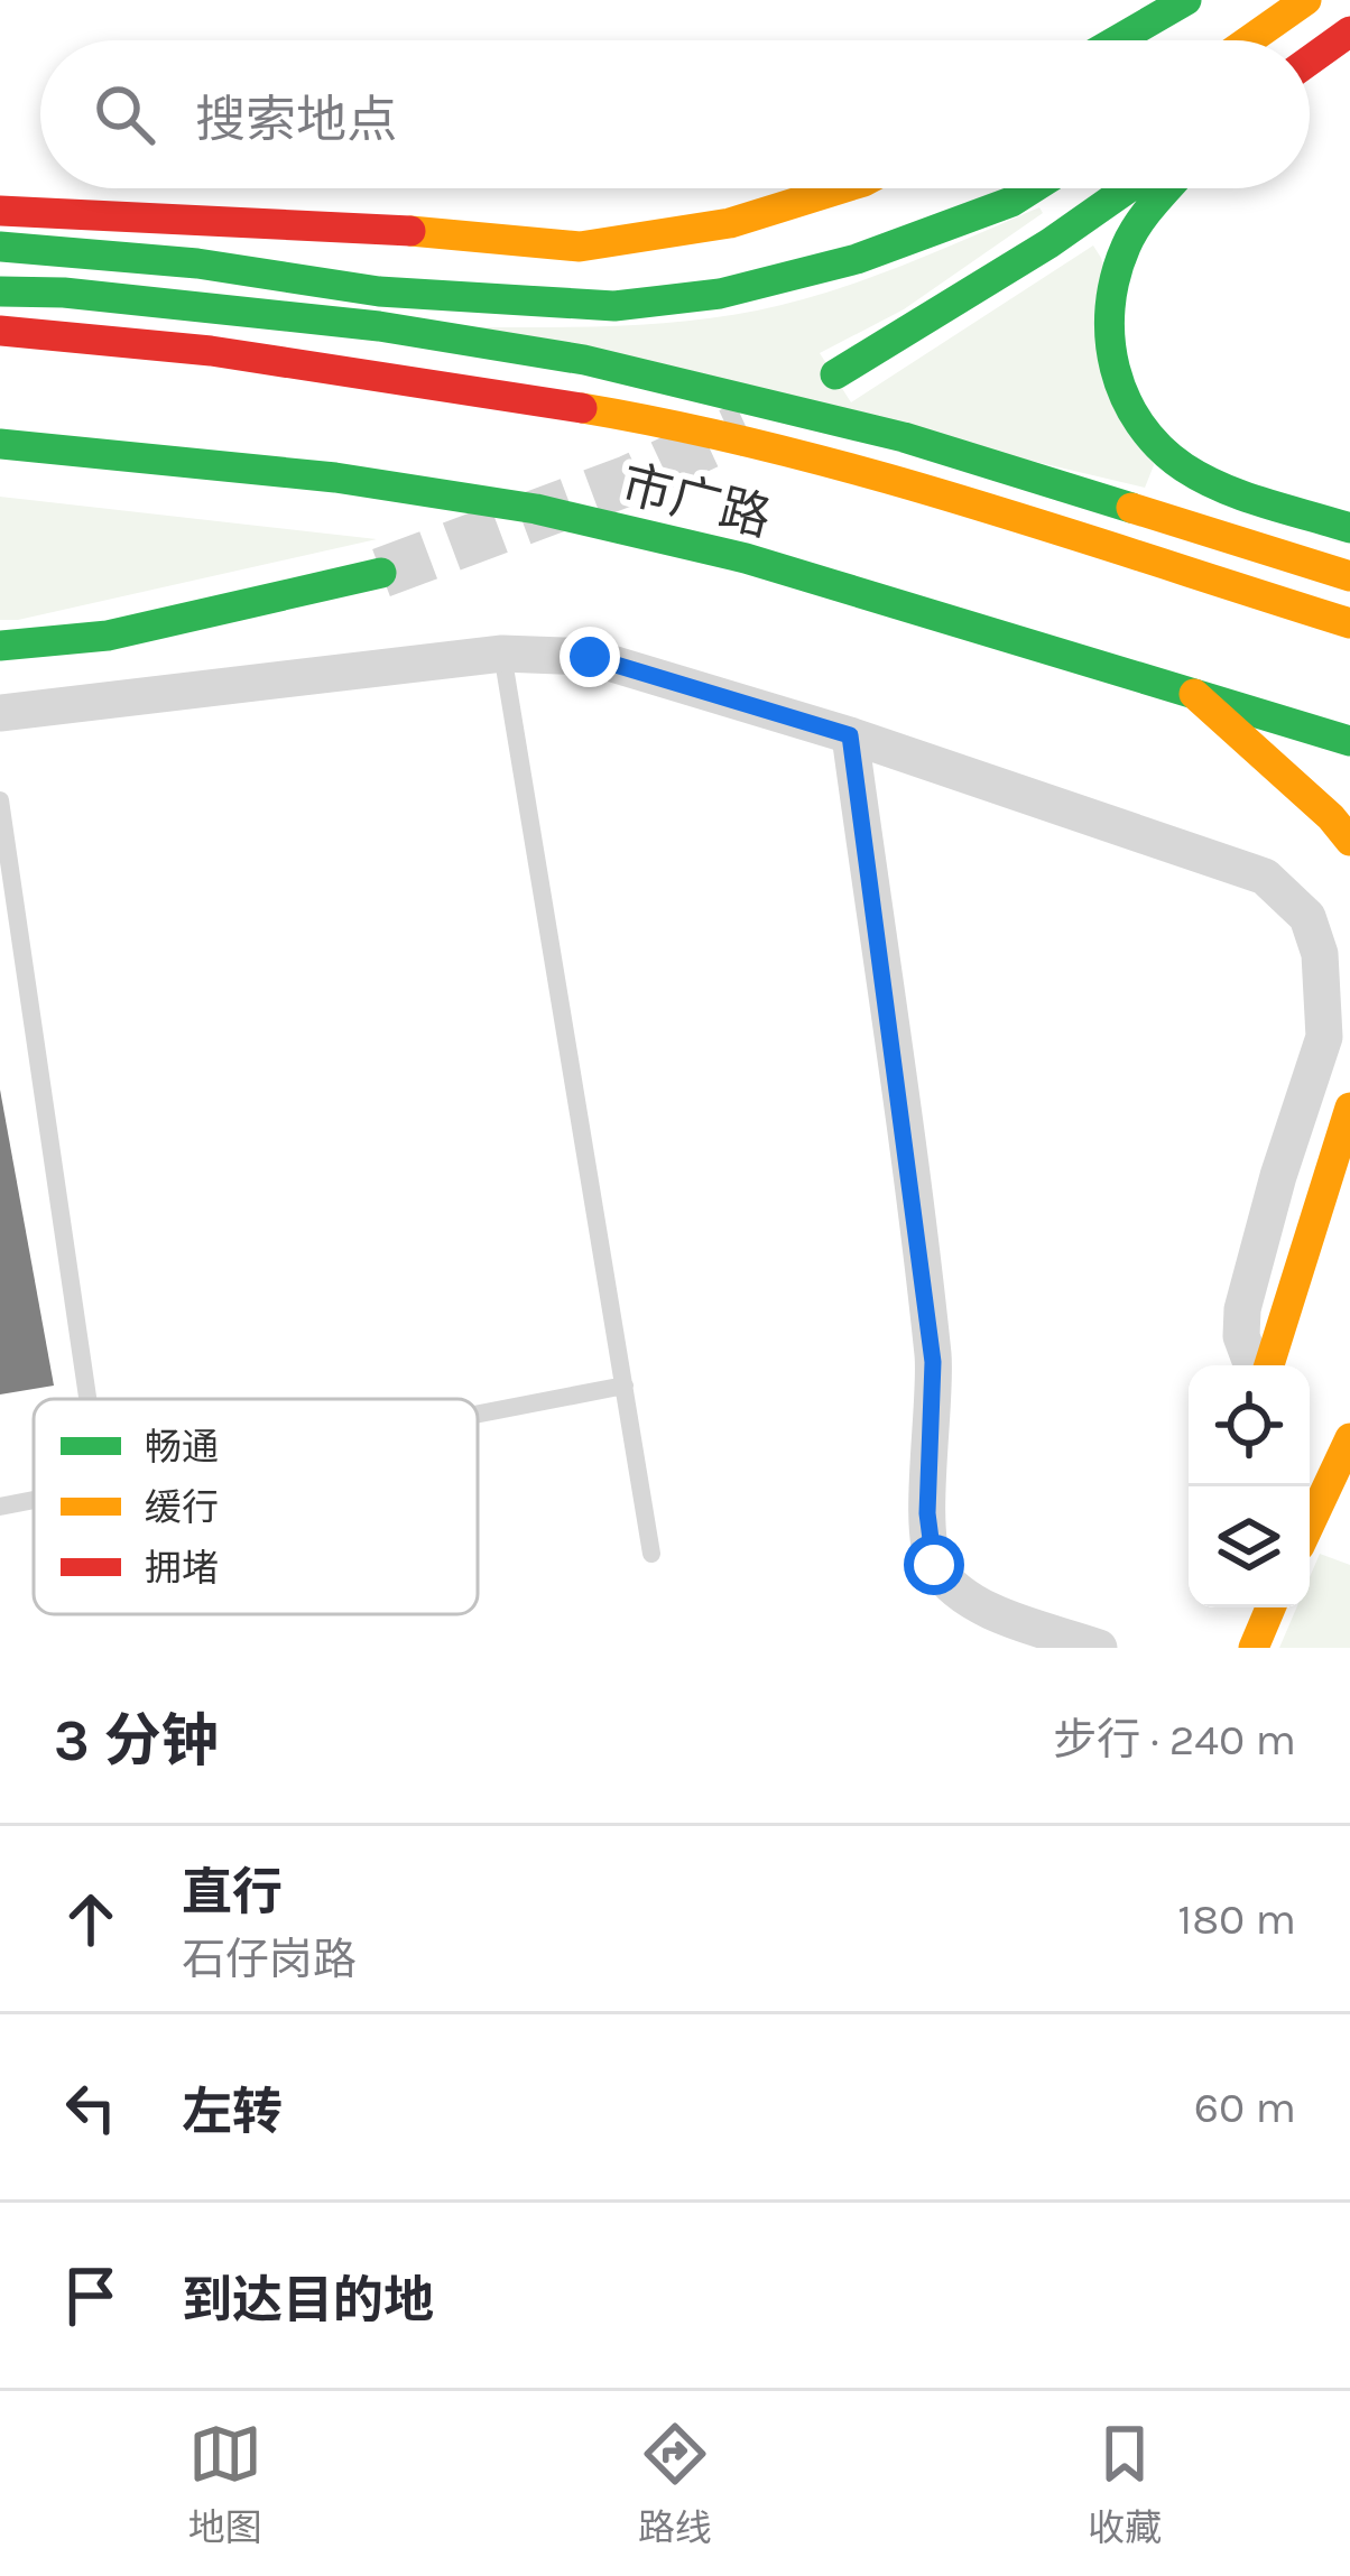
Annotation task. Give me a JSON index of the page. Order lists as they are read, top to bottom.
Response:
{
  "streets": {
    "main road": ["市广路"]
  },
  "legend": ["畅通", "缓行", "拥堵"],
  "page": {
    "search": "搜索地点",
    "heading": ["3 分钟", "步行 · 240 m"],
    "list": [
      ["直行", "石仔岗路", "180 m"],
      ["左转", "60 m"],
      "到达目的地"
    ],
    "nav": ["地图", "路线", "收藏"]
  }
}
